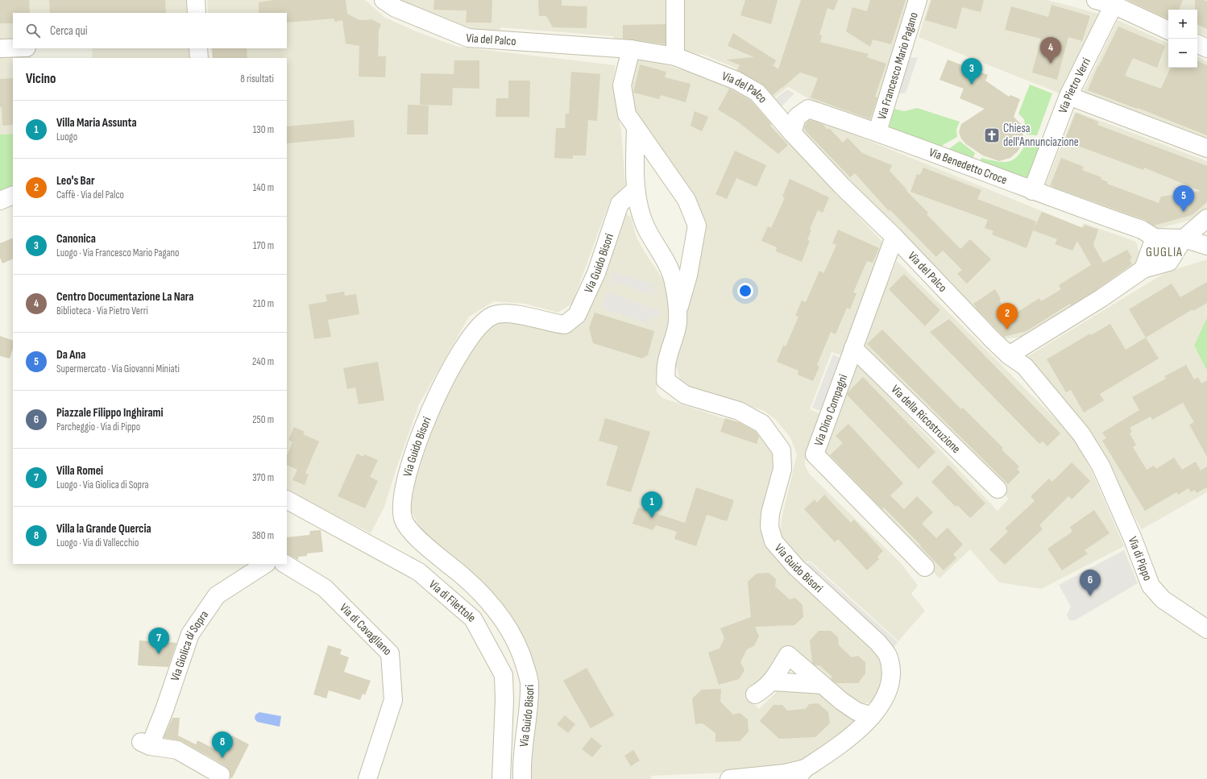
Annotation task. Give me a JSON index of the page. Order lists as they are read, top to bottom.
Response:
{
  "streets": {
    "street": [
      "Via del Palco",
      "Via Francesco Mario Pagano",
      "Via Pietro Verri",
      "Via Benedetto Croce",
      "Via Guido Bisori",
      "Via Dino Compagni",
      "Via della Ricostruzione",
      "Via di Pippo",
      "Via di Filettole",
      "Via di Cavagliano",
      "Via Giolica di Sopra"
    ]
  },
  "crossings": [
    ["Via del Palco", "Via Benedetto Croce"],
    ["Via del Palco", "Via Guido Bisori"],
    ["Via del Palco", "Via Dino Compagni"],
    ["Via del Palco", "Via di Pippo"],
    ["Via Francesco Mario Pagano", "Via Benedetto Croce"],
    ["Via Pietro Verri", "Via Benedetto Croce"],
    ["Via Dino Compagni", "Via della Ricostruzione"]
  ],
  "districts": ["GUGLIA"],
  "places": {
    "church": ["Chiesa dell'Annunciazione"]
  },
  "page": {
    "map_buttons": ["+", "−"],
    "search": "Cerca qui",
    "pins": [
      "4",
      "3",
      "5",
      "2",
      "1",
      "6",
      "7",
      "8"
    ],
    "heading": ["Vicino", "8 risultati"],
    "list": [
      {
        "mark": "1",
        "name": "Villa Maria Assunta",
        "note": "Luogo",
        "value": "130 m"
      },
      {
        "mark": "2",
        "name": "Leo's Bar",
        "note": "Caffè · Via del Palco",
        "value": "140 m"
      },
      {
        "mark": "3",
        "name": "Canonica",
        "note": "Luogo · Via Francesco Mario Pagano",
        "value": "170 m"
      },
      {
        "mark": "4",
        "name": "Centro Documentazione La Nara",
        "note": "Biblioteca · Via Pietro Verri",
        "value": "210 m"
      },
      {
        "mark": "5",
        "name": "Da Ana",
        "note": "Supermercato · Via Giovanni Miniati",
        "value": "240 m"
      },
      {
        "mark": "6",
        "name": "Piazzale Filippo Inghirami",
        "note": "Parcheggio · Via di Pippo",
        "value": "250 m"
      },
      {
        "mark": "7",
        "name": "Villa Romei",
        "note": "Luogo · Via Giolica di Sopra",
        "value": "370 m"
      },
      {
        "mark": "8",
        "name": "Villa la Grande Quercia",
        "note": "Luogo · Via di Vallecchio",
        "value": "380 m"
      }
    ]
  }
}
